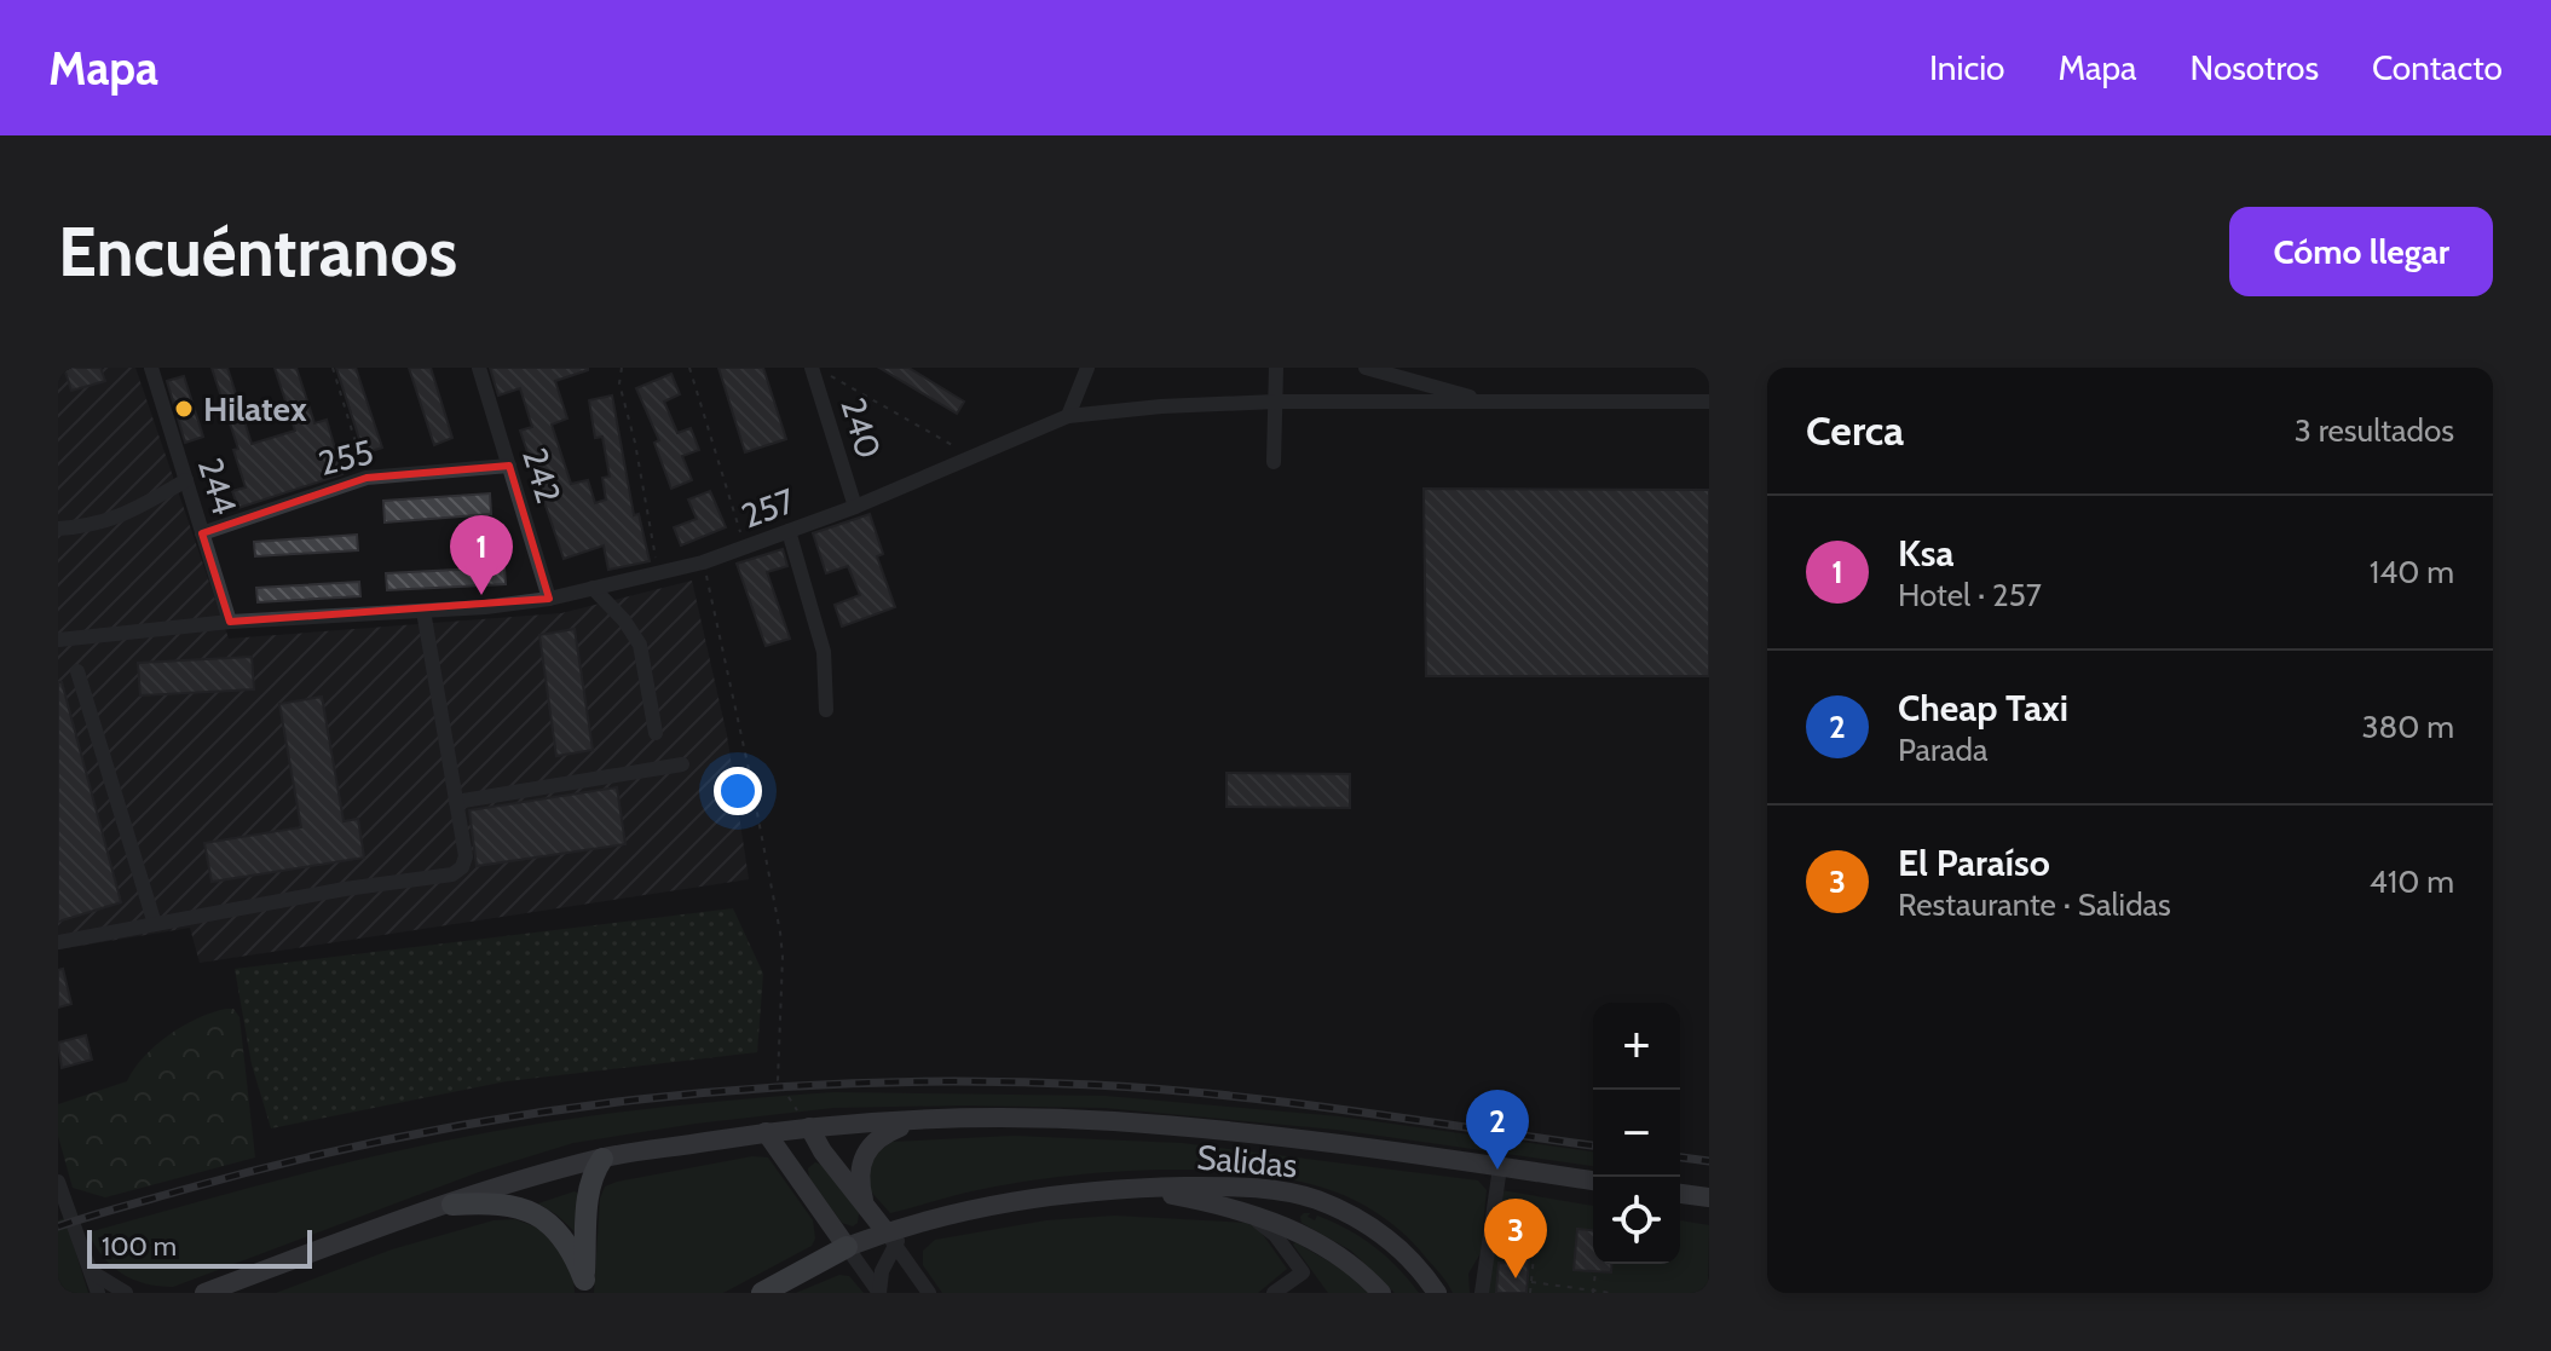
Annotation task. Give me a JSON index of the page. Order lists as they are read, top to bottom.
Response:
{
  "streets": {
    "main road": ["Salidas"],
    "street": [
      "240",
      "255",
      "242",
      "244",
      "257"
    ]
  },
  "crossings": [
    ["240", "257"],
    ["255", "242"],
    ["255", "244"],
    ["242", "257"],
    ["244", "257"]
  ],
  "places": ["Hilatex"],
  "scale_bar": "100 m",
  "page": {
    "header": "Mapa",
    "nav": [
      "Inicio",
      "Mapa",
      "Nosotros",
      "Contacto"
    ],
    "buttons": "Cómo llegar",
    "title": "Encuéntranos",
    "heading": ["Cerca", "3 resultados"],
    "list": [
      {
        "mark": "1",
        "name": "Ksa",
        "note": "Hotel · 257",
        "value": "140 m"
      },
      {
        "mark": "2",
        "name": "Cheap Taxi",
        "note": "Parada",
        "value": "380 m"
      },
      {
        "mark": "3",
        "name": "El Paraíso",
        "note": "Restaurante · Salidas",
        "value": "410 m"
      }
    ],
    "pins": ["1", "2", "3"],
    "map_buttons": ["+", "−"],
    "scale": "100 m"
  }
}
